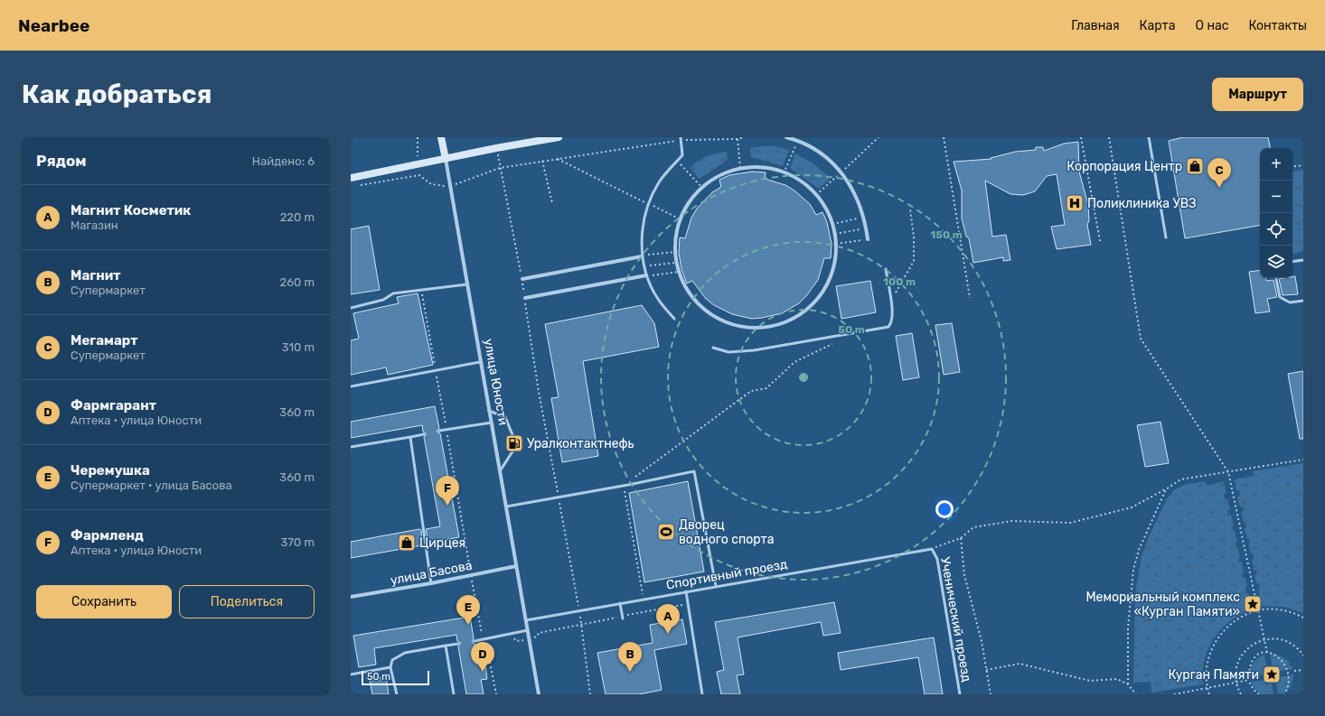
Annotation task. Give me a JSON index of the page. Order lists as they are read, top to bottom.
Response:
{
  "streets": {
    "main road": ["улица Юности"],
    "street": ["улица Басова"],
    "lane": ["Спортивный проезд", "Ученический проезд"]
  },
  "crossings": [
    ["улица Юности", "улица Басова"],
    ["улица Юности", "Спортивный проезд"],
    ["Спортивный проезд", "Ученический проезд"]
  ],
  "places": {
    "shop": ["Корпорация Центр", "Цирцея"],
    "hospital": ["Поликлиника УВЗ"],
    "fuel station": ["Уралконтактнефь"],
    "sports": ["Дворец водного спорта"],
    "place": ["Мемориальный комплекс «Курган Памяти»", "Курган Памяти"]
  },
  "scale_bar": "50 m",
  "page": {
    "header": "Nearbee",
    "nav": [
      "Главная",
      "Карта",
      "О нас",
      "Контакты"
    ],
    "buttons": [
      "Маршрут",
      ["Сохранить", "Поделиться"]
    ],
    "title": "Как добраться",
    "heading": ["Рядом", "Найдено: 6"],
    "map_buttons": ["+", "−"],
    "pins": [
      "C",
      "F",
      "E",
      "A",
      "B",
      "D"
    ],
    "list": [
      {
        "mark": "A",
        "name": "Магнит Косметик",
        "note": "Магазин",
        "value": "220 m"
      },
      {
        "mark": "B",
        "name": "Магнит",
        "note": "Супермаркет",
        "value": "260 m"
      },
      {
        "mark": "C",
        "name": "Мегамарт",
        "note": "Супермаркет",
        "value": "310 m"
      },
      {
        "mark": "D",
        "name": "Фармгарант",
        "note": "Аптека · улица Юности",
        "value": "360 m"
      },
      {
        "mark": "E",
        "name": "Черемушка",
        "note": "Супермаркет · улица Басова",
        "value": "360 m"
      },
      {
        "mark": "F",
        "name": "Фармленд",
        "note": "Аптека · улица Юности",
        "value": "370 m"
      }
    ],
    "scale": "50 m"
  },
  "rings": ["150 m", "100 m", "50 m"]
}
